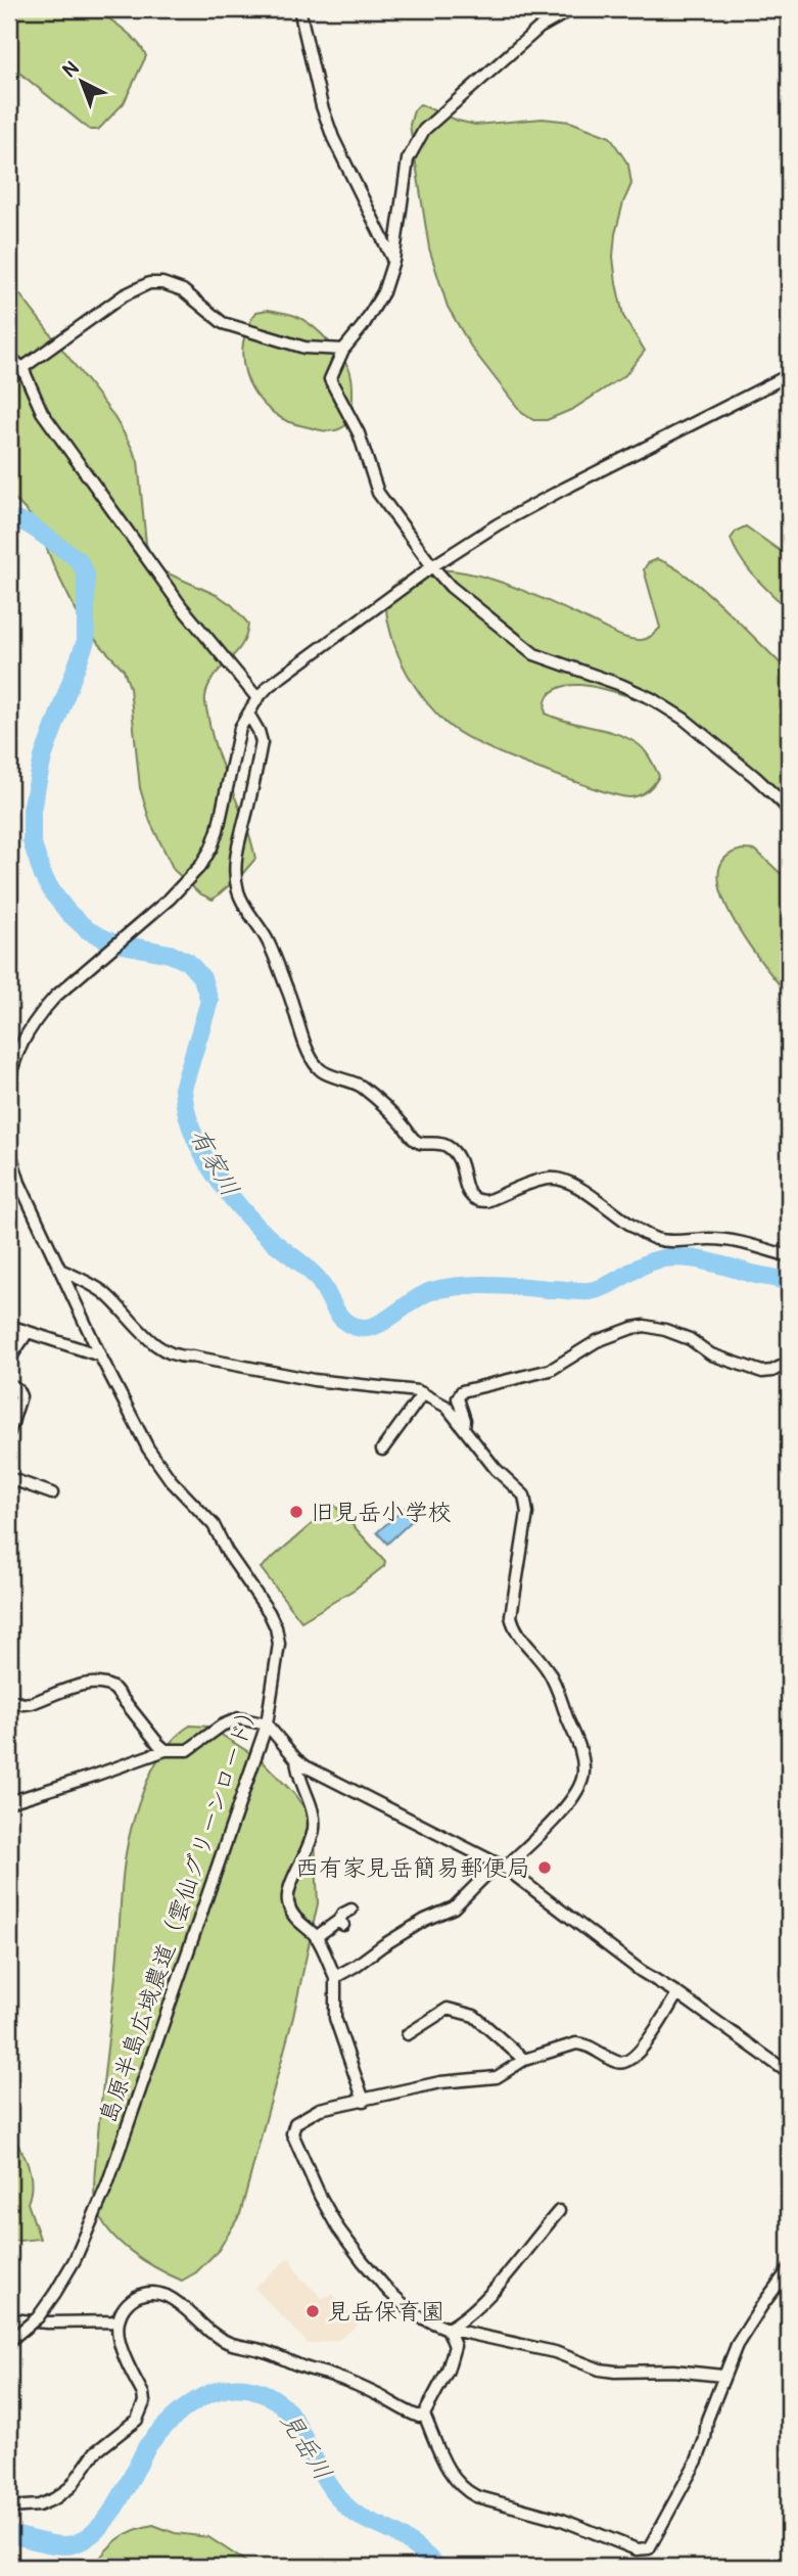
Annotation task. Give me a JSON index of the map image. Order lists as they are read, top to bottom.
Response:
{
  "streets": {
    "street": ["島原半島広域農道（雲仙グリーンロード）"]
  },
  "water": ["有家川", "見岳川"],
  "places": ["旧見岳小学校", "西有家見岳簡易郵便局", "見岳保育園"],
  "north": "top left"
}
